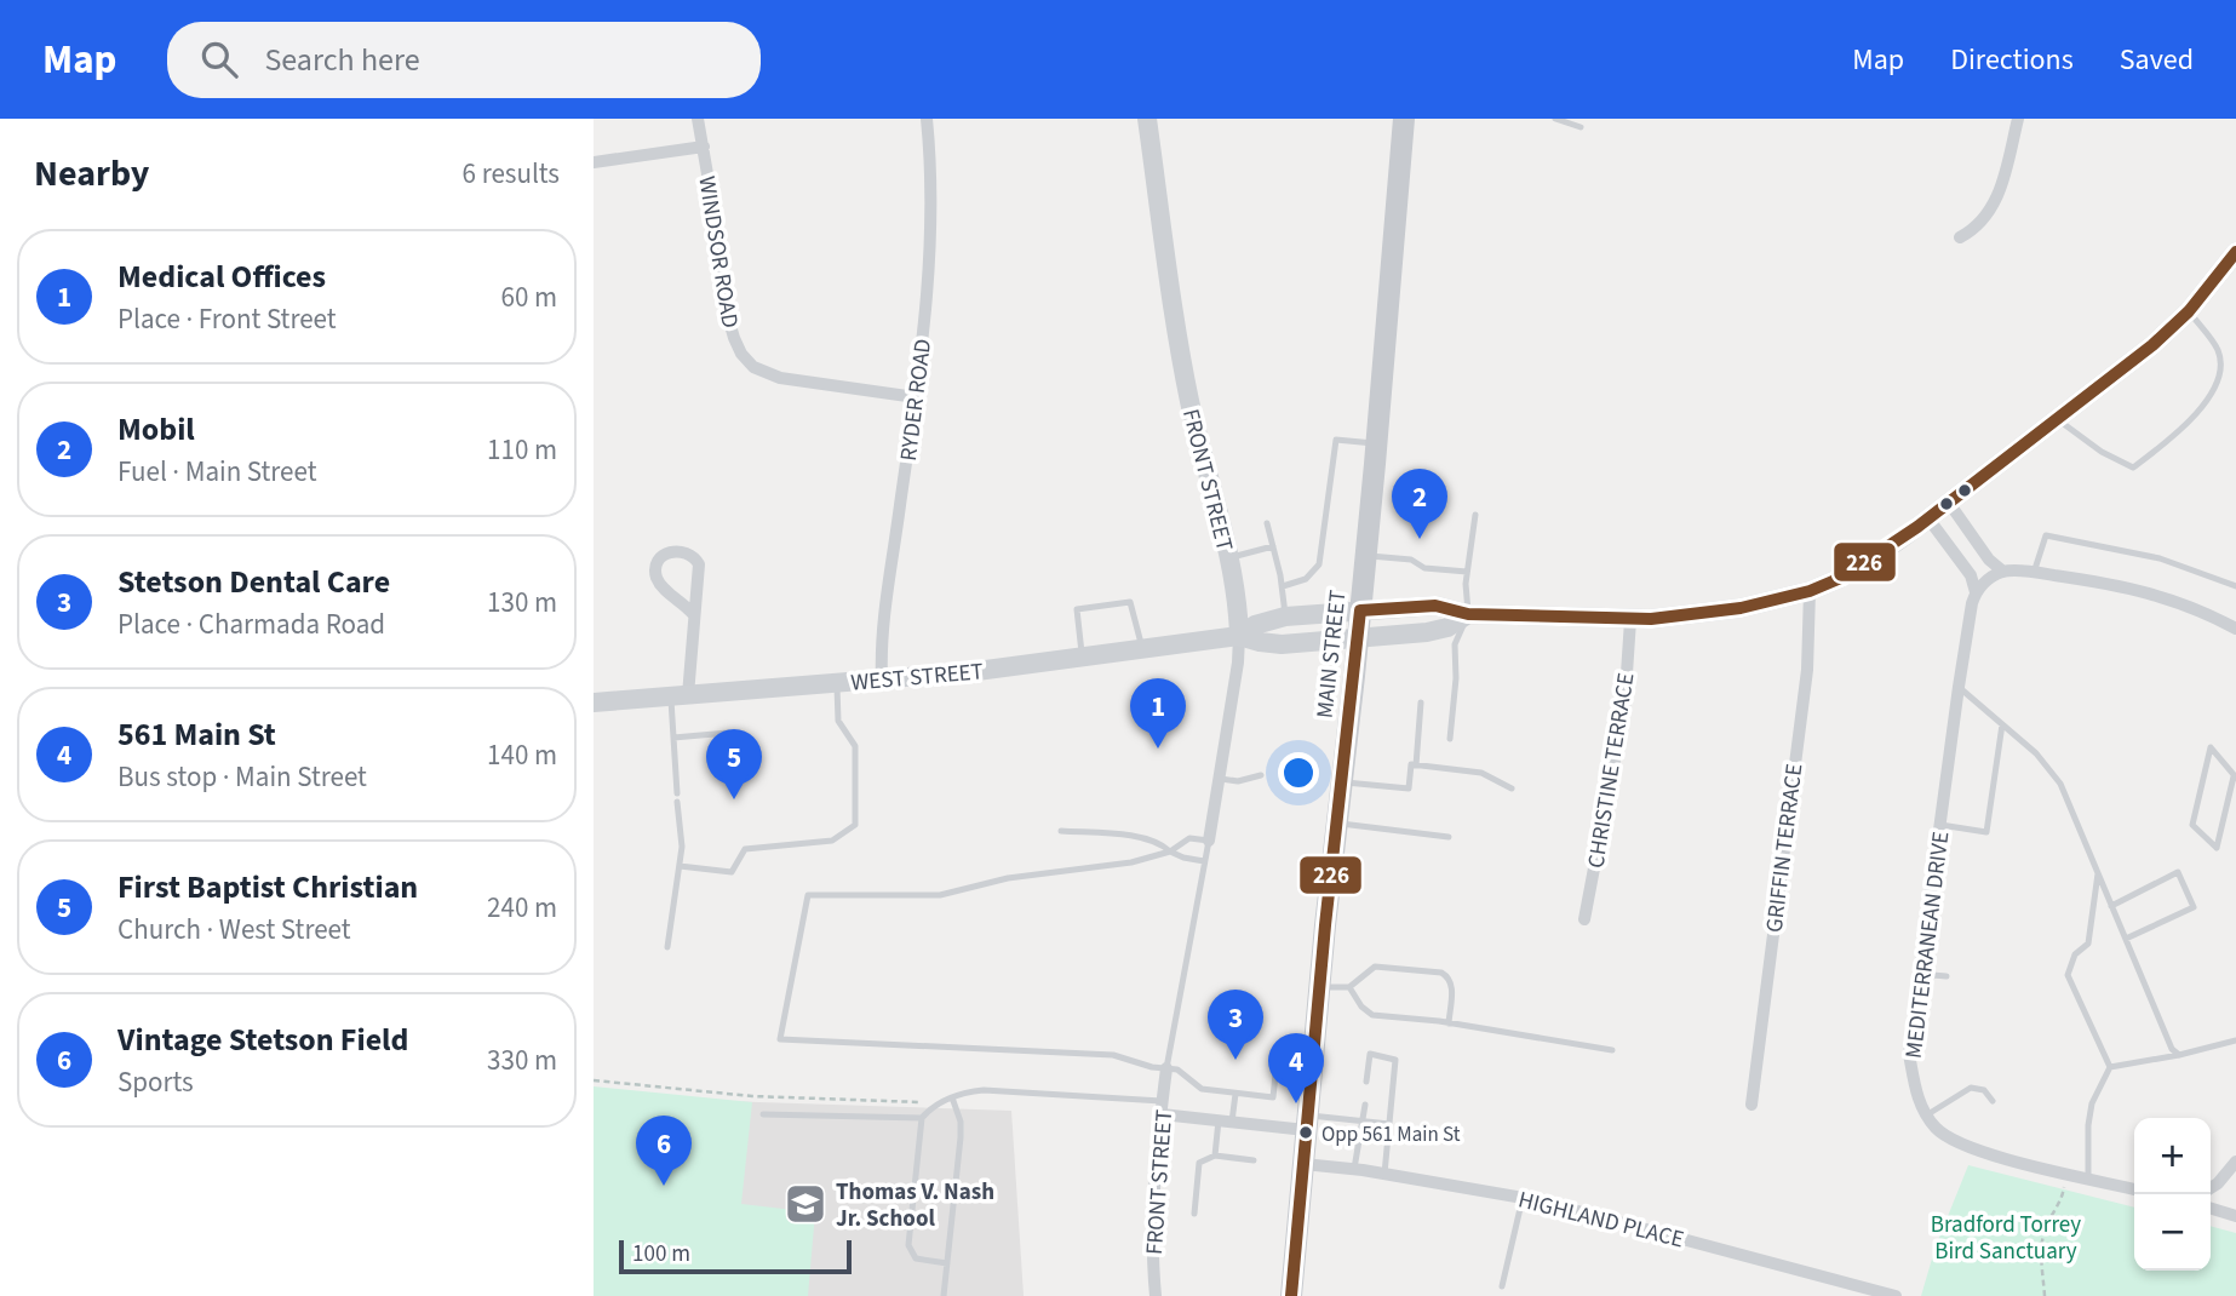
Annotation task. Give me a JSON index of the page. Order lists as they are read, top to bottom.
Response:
{
  "streets": {
    "main road": ["FRONT STREET", "MAIN STREET", "WEST STREET"],
    "street": [
      "WINDSOR ROAD",
      "RYDER ROAD",
      "CHRISTINE TERRACE",
      "GRIFFIN TERRACE",
      "MEDITERRANEAN DRIVE",
      "HIGHLAND PLACE"
    ]
  },
  "crossings": [
    ["WINDSOR ROAD", "RYDER ROAD"],
    ["RYDER ROAD", "WEST STREET"],
    ["FRONT STREET", "WEST STREET"],
    ["MAIN STREET", "HIGHLAND PLACE"]
  ],
  "parks": ["Bradford Torrey Bird Sanctuary"],
  "places": {
    "other": ["Opp 561 Main St"],
    "school or university": ["Thomas V. Nash Jr. School"]
  },
  "lines": ["transit line 226"],
  "scale_bar": "100 m",
  "page": {
    "header": "Map",
    "search": "Search here",
    "nav": ["Map", "Directions", "Saved"],
    "heading": ["Nearby", "6 results"],
    "list": [
      {
        "mark": "1",
        "name": "Medical Offices",
        "note": "Place · Front Street",
        "value": "60 m"
      },
      {
        "mark": "2",
        "name": "Mobil",
        "note": "Fuel · Main Street",
        "value": "110 m"
      },
      {
        "mark": "3",
        "name": "Stetson Dental Care",
        "note": "Place · Charmada Road",
        "value": "130 m"
      },
      {
        "mark": "4",
        "name": "561 Main St",
        "note": "Bus stop · Main Street",
        "value": "140 m"
      },
      {
        "mark": "5",
        "name": "First Baptist Christian",
        "note": "Church · West Street",
        "value": "240 m"
      },
      {
        "mark": "6",
        "name": "Vintage Stetson Field",
        "note": "Sports",
        "value": "330 m"
      }
    ],
    "pins": [
      "2",
      "1",
      "5",
      "3",
      "4",
      "6"
    ],
    "map_buttons": ["+", "−"],
    "scale": "100 m"
  }
}
